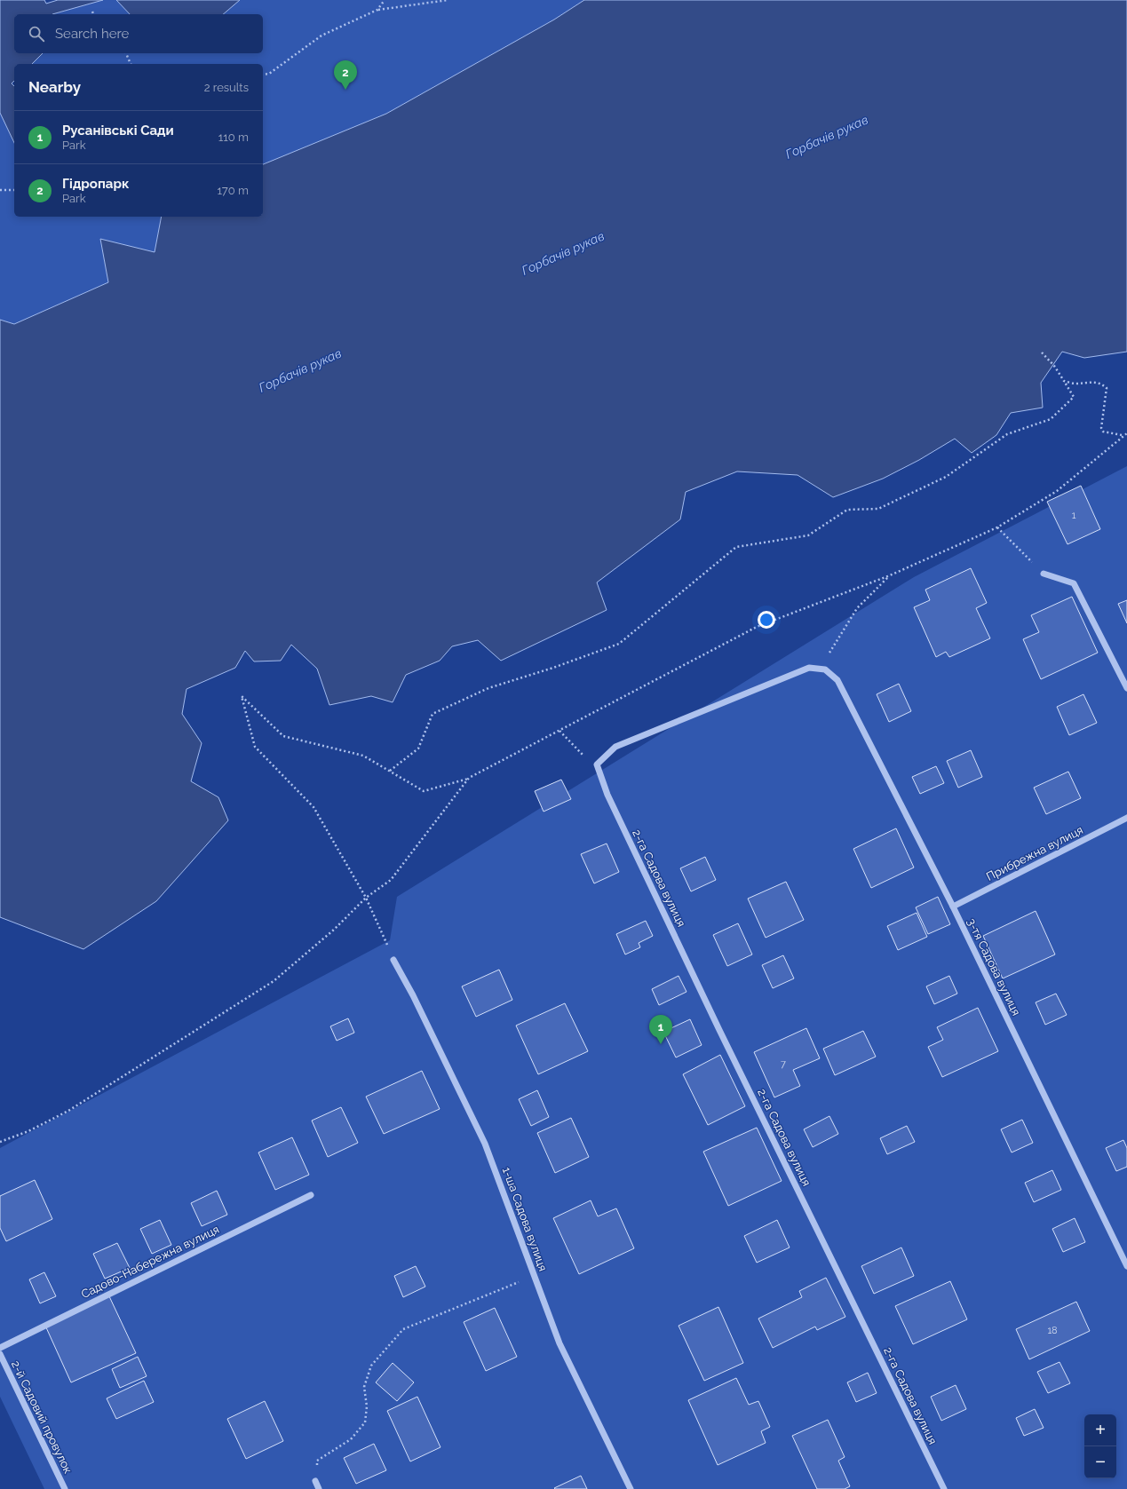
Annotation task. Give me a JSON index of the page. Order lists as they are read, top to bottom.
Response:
{
  "streets": {
    "street": [
      "Прибрежна вулиця",
      "2-га Садова вулиця",
      "3-тя Садова вулиця",
      "1-ша Садова вулиця",
      "Садово-Набережна вулиця",
      "2-й Садовий провулок"
    ]
  },
  "crossings": [
    ["Прибрежна вулиця", "3-тя Садова вулиця"]
  ],
  "water": ["Горбачів рукав"],
  "house_numbers": ["1", "7", "18"],
  "page": {
    "search": "Search here",
    "pins": ["2", "1"],
    "heading": ["Nearby", "2 results"],
    "list": [
      {
        "mark": "1",
        "name": "Русанівські Сади",
        "note": "Park",
        "value": "110 m"
      },
      {
        "mark": "2",
        "name": "Гідропарк",
        "note": "Park",
        "value": "170 m"
      }
    ],
    "map_buttons": ["+", "−"]
  }
}
